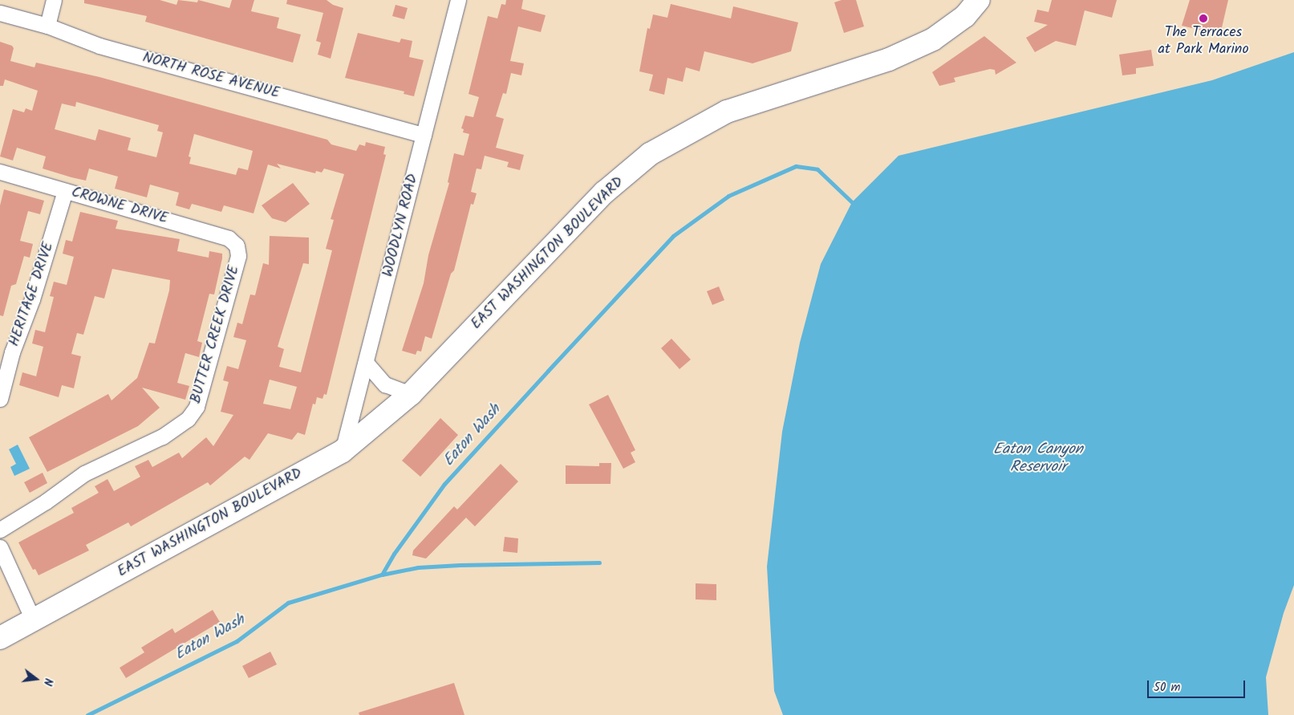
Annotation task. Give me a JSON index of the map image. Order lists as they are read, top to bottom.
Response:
{
  "streets": {
    "main road": ["EAST WASHINGTON BOULEVARD"],
    "street": [
      "NORTH ROSE AVENUE",
      "CROWNE DRIVE",
      "WOODLYN ROAD",
      "HERITAGE DRIVE",
      "BUTTER CREEK DRIVE"
    ]
  },
  "crossings": [
    ["NORTH ROSE AVENUE", "WOODLYN ROAD"],
    ["CROWNE DRIVE", "HERITAGE DRIVE"],
    ["CROWNE DRIVE", "BUTTER CREEK DRIVE"],
    ["WOODLYN ROAD", "EAST WASHINGTON BOULEVARD"]
  ],
  "water": ["Eaton Wash", "Eaton Canyon Reservoir"],
  "places": ["The Terraces at Park Marino"],
  "scale_bar": "50 m",
  "north": "right"
}
